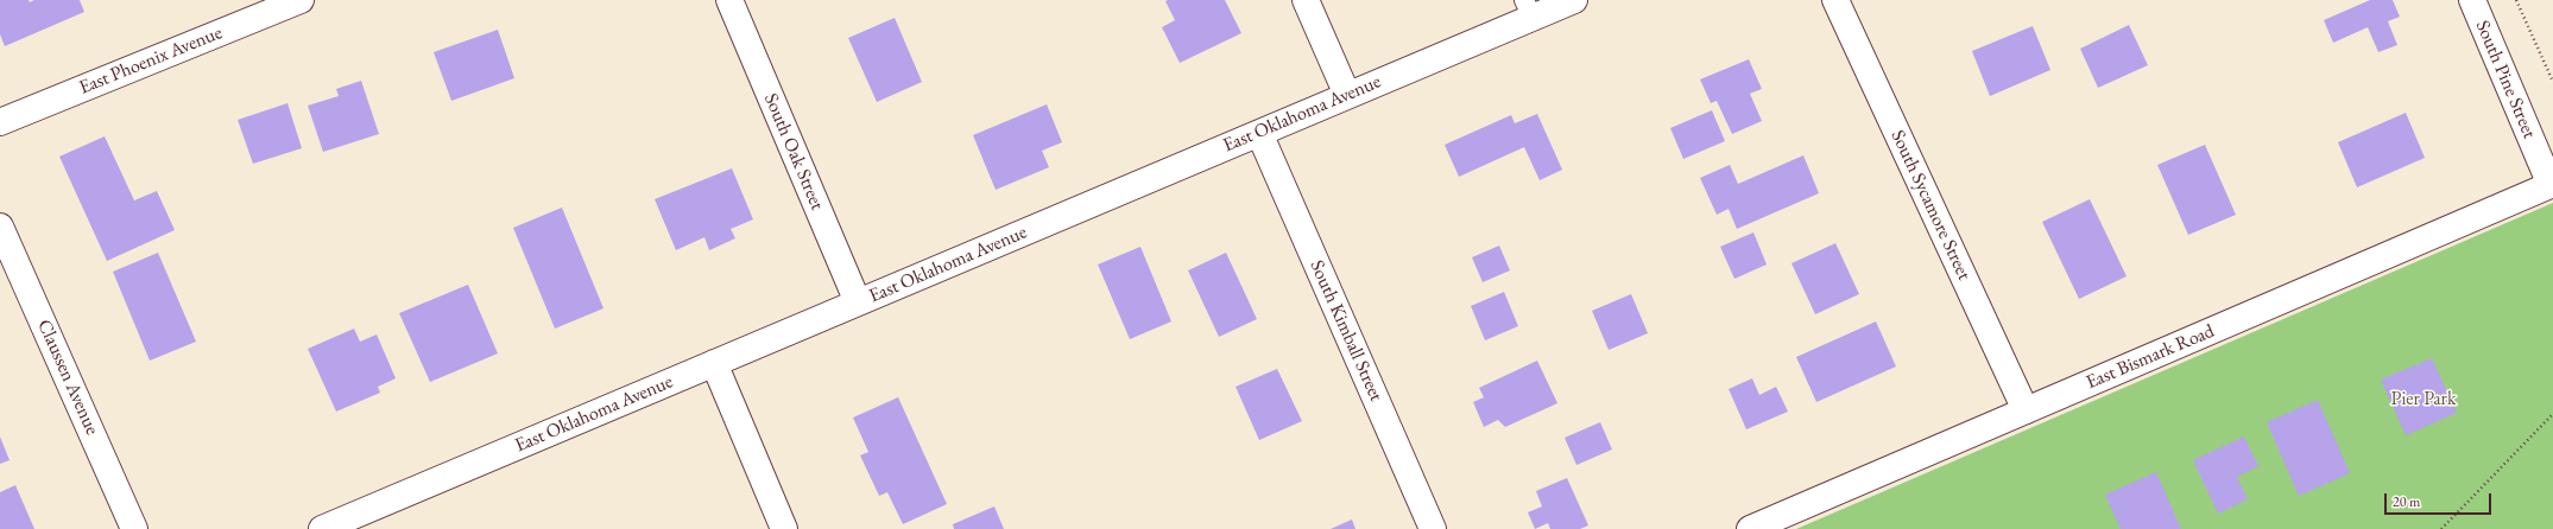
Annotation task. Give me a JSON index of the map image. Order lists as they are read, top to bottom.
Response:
{
  "streets": {
    "street": [
      "East Phoenix Avenue",
      "South Pine Street",
      "East Oklahoma Avenue",
      "South Oak Street",
      "South Sycamore Street",
      "South Kimball Street",
      "East Bismark Road",
      "Claussen Avenue"
    ]
  },
  "crossings": [
    ["South Pine Street", "East Bismark Road"],
    ["East Oklahoma Avenue", "South Oak Street"],
    ["East Oklahoma Avenue", "South Kimball Street"],
    ["South Sycamore Street", "East Bismark Road"]
  ],
  "parks": ["Pier Park"],
  "scale_bar": "20 m"
}
